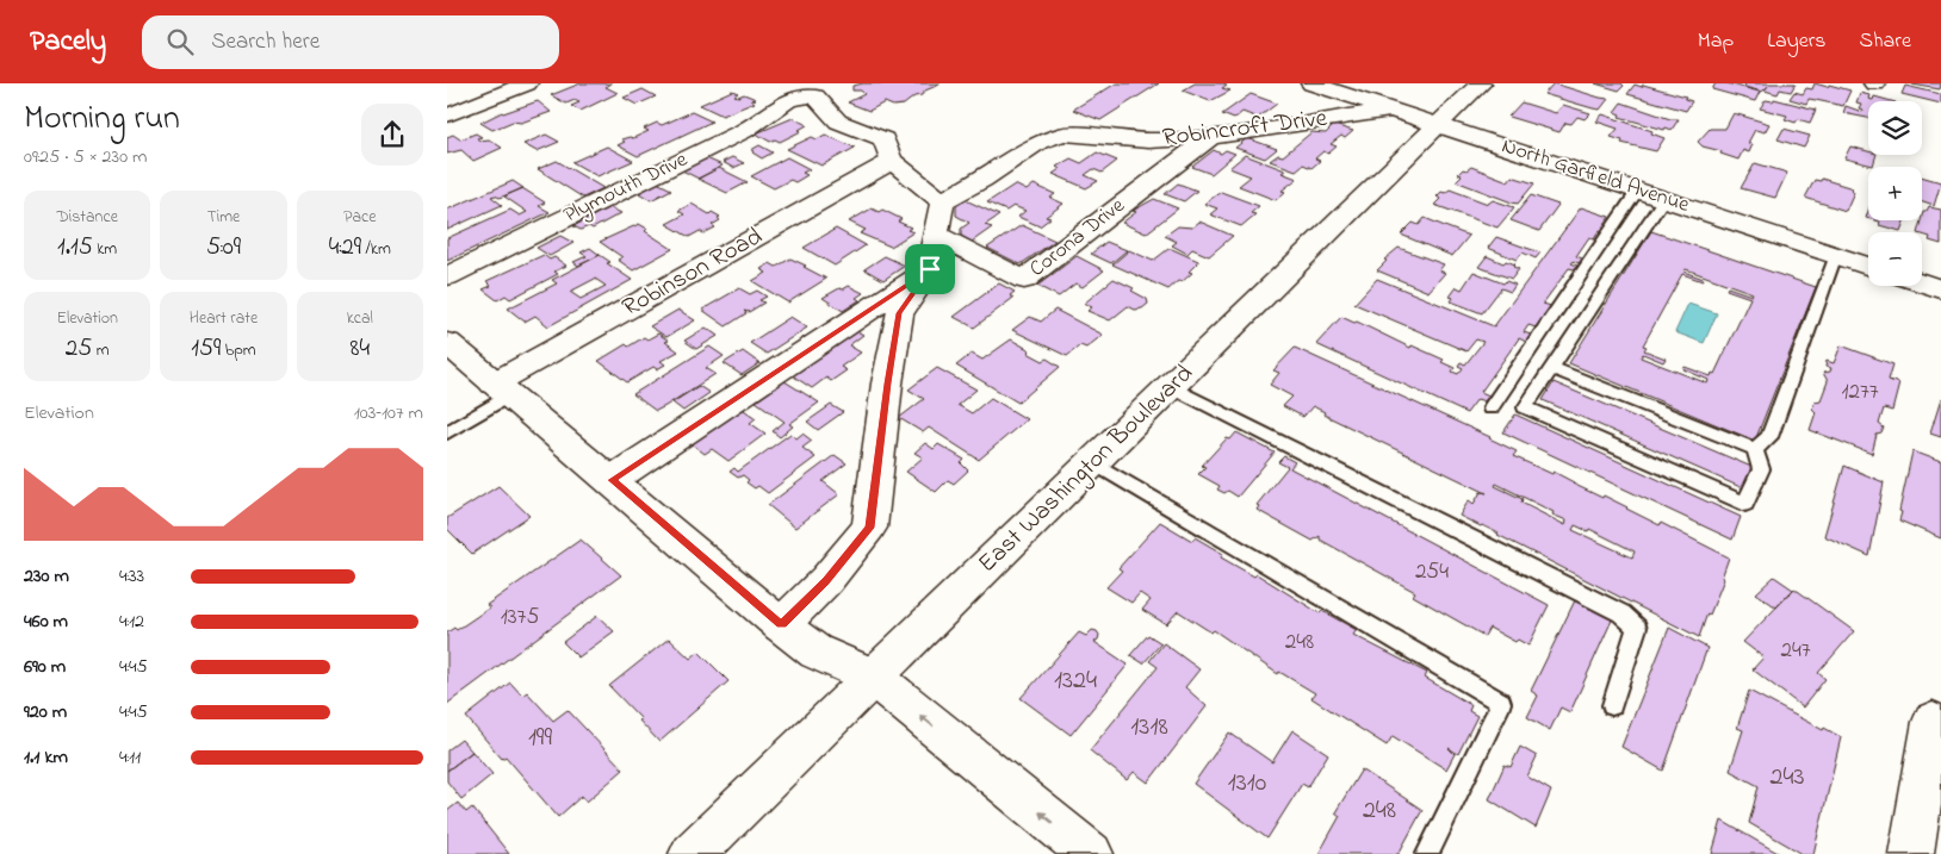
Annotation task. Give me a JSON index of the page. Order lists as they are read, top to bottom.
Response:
{
  "streets": {
    "street": [
      "Robincroft Drive",
      "North Garfield Avenue",
      "Plymouth Drive",
      "Corona Drive",
      "Robinson Road",
      "East Washington Boulevard"
    ]
  },
  "crossings": [
    ["Robincroft Drive", "North Garfield Avenue"],
    ["Robincroft Drive", "Corona Drive"],
    ["North Garfield Avenue", "East Washington Boulevard"],
    ["Plymouth Drive", "Robinson Road"]
  ],
  "house_numbers": [
    "1277",
    "254",
    "1375",
    "248",
    "247",
    "1324",
    "1318",
    "199",
    "243",
    "1310",
    "248"
  ],
  "page": {
    "header": "Pacely",
    "search": "Search here",
    "nav": ["Map", "Layers", "Share"],
    "heading": ["Morning run", "09:25 · 5 × 230 m"],
    "map_buttons": ["+", "−"],
    "stats": [
      ["Distance", "1.15 km"],
      ["Time", "5:09"],
      ["Pace", "4:29 /km"],
      ["Elevation", "25 m"],
      ["Heart rate", "159 bpm"],
      ["kcal", "84"]
    ],
    "chart": ["Elevation", "103–107 m"],
    "list": [
      {
        "name": "230 m",
        "note": "4:33"
      },
      {
        "name": "460 m",
        "note": "4:12"
      },
      {
        "name": "690 m",
        "note": "4:45"
      },
      {
        "name": "920 m",
        "note": "4:45"
      },
      {
        "name": "1.1 km",
        "note": "4:11"
      }
    ]
  }
}
